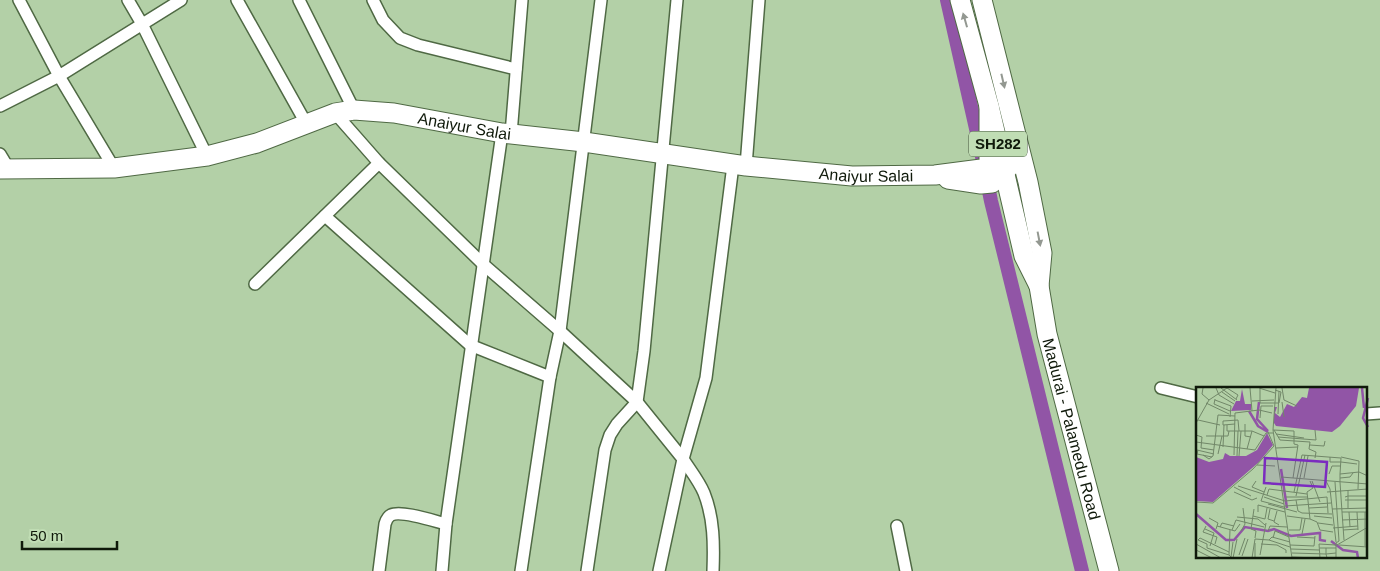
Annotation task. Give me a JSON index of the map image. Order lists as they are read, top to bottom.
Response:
{
  "streets": {
    "main road": ["Anaiyur Salai", "SH282", "Madurai - Palamedu Road"]
  },
  "crossings": [
    ["Anaiyur Salai", "Madurai - Palamedu Road"]
  ],
  "scale_bar": "50 m"
}
